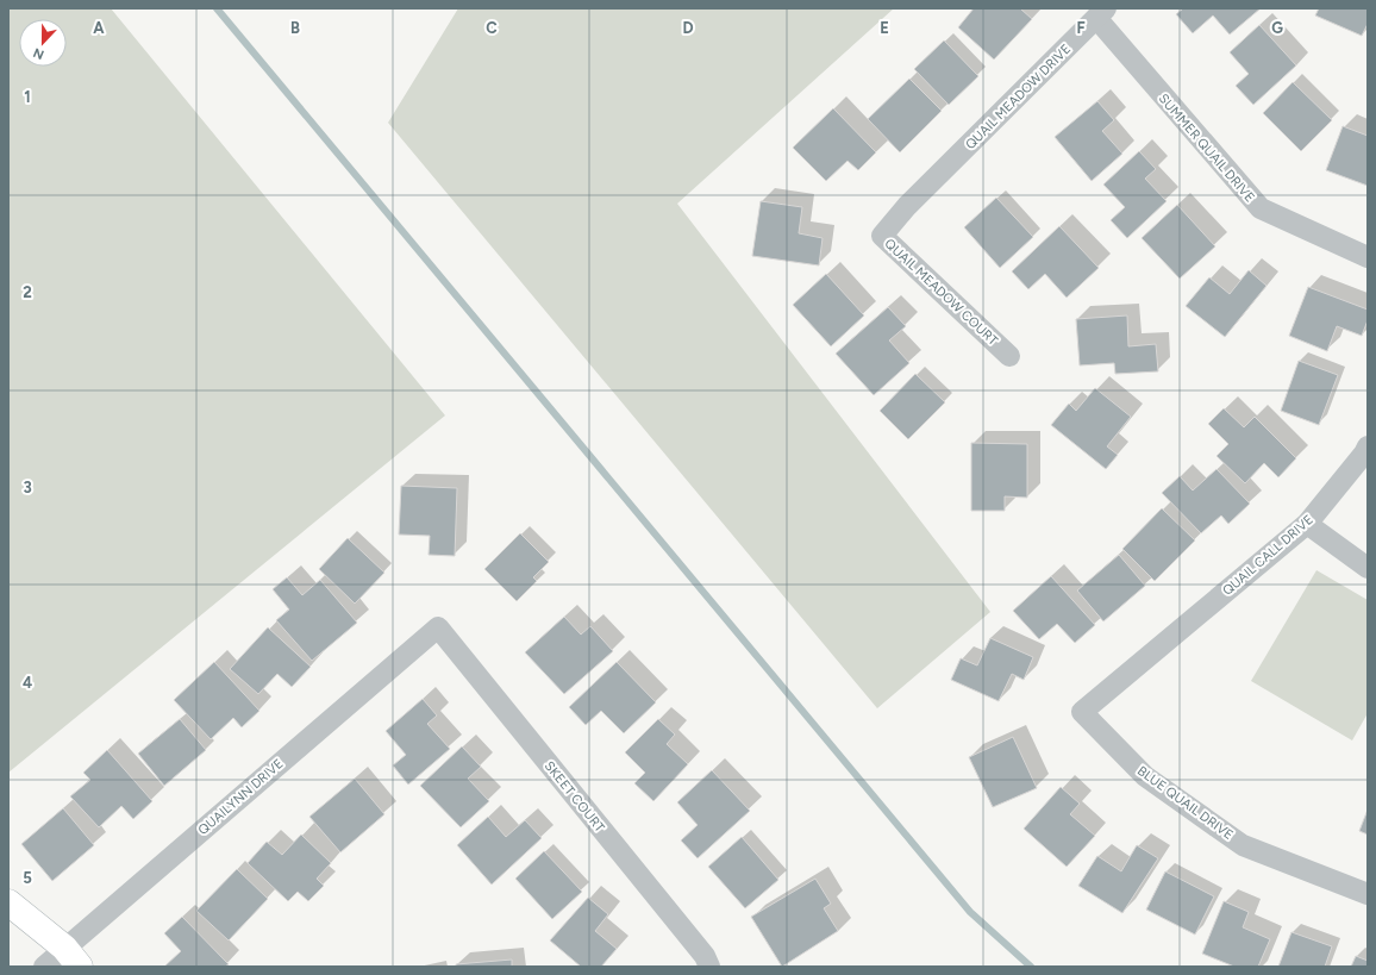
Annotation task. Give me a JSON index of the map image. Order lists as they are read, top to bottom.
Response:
{
  "streets": {
    "street": [
      "QUAIL MEADOW DRIVE",
      "SUMMER QUAIL DRIVE",
      "QUAIL MEADOW COURT",
      "QUAIL CALL DRIVE",
      "QUAILYNN DRIVE",
      "SKEET COURT",
      "BLUE QUAIL DRIVE"
    ]
  },
  "crossings": [
    ["QUAIL MEADOW DRIVE", "SUMMER QUAIL DRIVE"],
    ["QUAIL MEADOW DRIVE", "QUAIL MEADOW COURT"],
    ["QUAIL CALL DRIVE", "BLUE QUAIL DRIVE"],
    ["QUAILYNN DRIVE", "SKEET COURT"]
  ],
  "north": "bottom",
  "grid": {
    "columns": [
      "A",
      "B",
      "C",
      "D",
      "E",
      "F",
      "G"
    ],
    "rows": [
      "1",
      "2",
      "3",
      "4",
      "5"
    ]
  }
}
